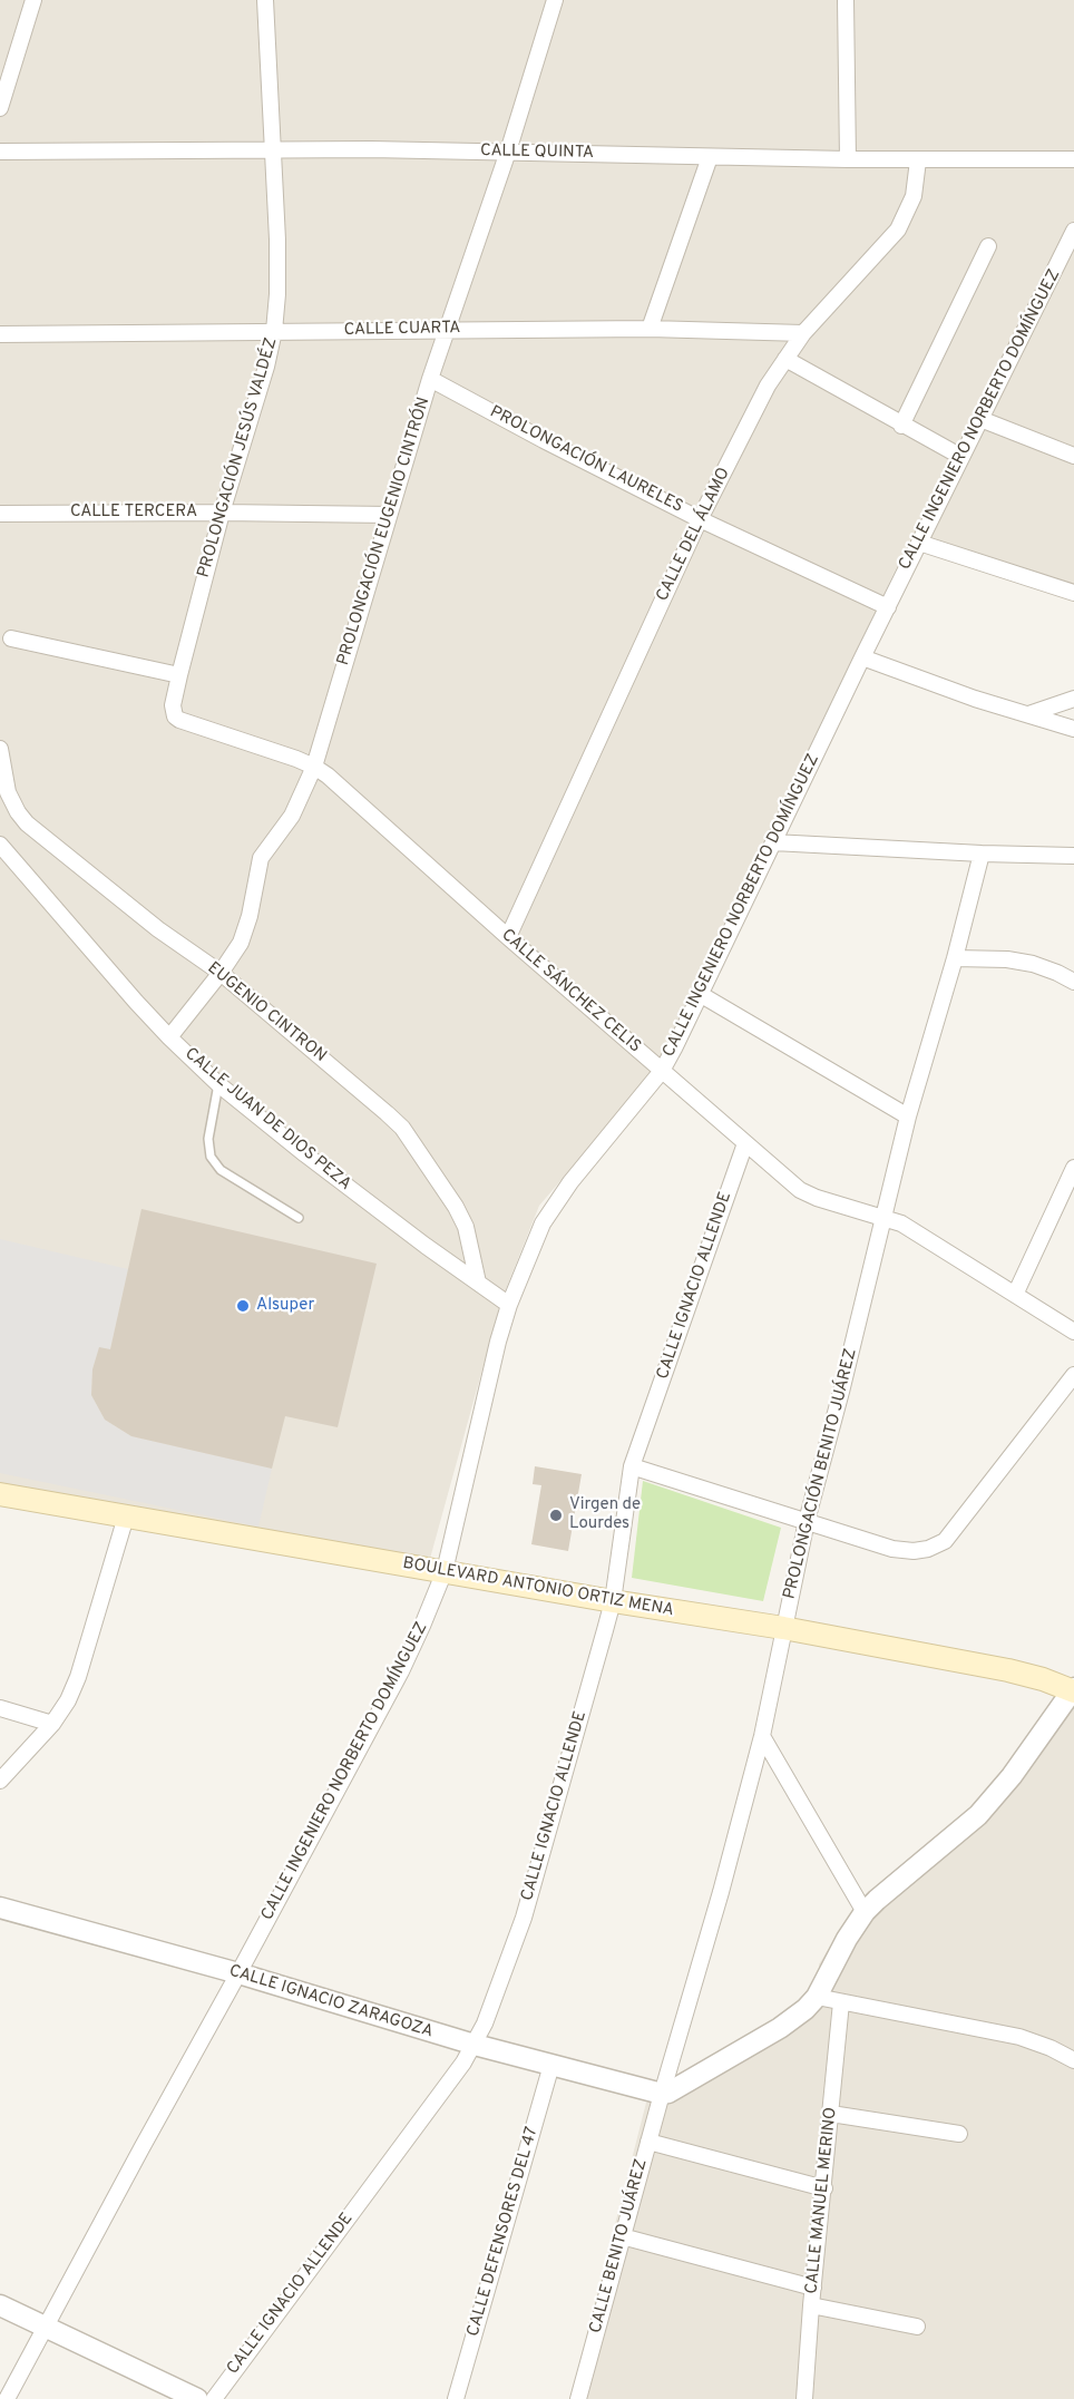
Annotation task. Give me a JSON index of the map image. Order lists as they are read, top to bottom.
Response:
{
  "streets": {
    "main road": ["BOULEVARD ANTONIO ORTIZ MENA"],
    "street": [
      "CALLE QUINTA",
      "CALLE CUARTA",
      "CALLE INGENIERO NORBERTO DOMÍNGUEZ",
      "PROLONGACIÓN JESÚS VALDÉZ",
      "PROLONGACIÓN LAURELES",
      "CALLE TERCERA",
      "PROLONGACIÓN EUGENIO CINTRÓN",
      "CALLE DEL ÁLAMO",
      "CALLE SÁNCHEZ CELIS",
      "EUGENIO CINTRON",
      "CALLE JUAN DE DIOS PEZA",
      "CALLE IGNACIO ALLENDE",
      "PROLONGACIÓN BENITO JUÁREZ",
      "CALLE IGNACIO ZARAGOZA",
      "CALLE MANUEL MERINO",
      "CALLE DEFENSORES DEL 47",
      "CALLE BENITO JUÁREZ"
    ]
  },
  "crossings": [
    ["CALLE QUINTA", "PROLONGACIÓN JESÚS VALDÉZ"],
    ["CALLE QUINTA", "PROLONGACIÓN EUGENIO CINTRÓN"],
    ["CALLE QUINTA", "CALLE DEL ÁLAMO"],
    ["CALLE CUARTA", "PROLONGACIÓN JESÚS VALDÉZ"],
    ["CALLE CUARTA", "PROLONGACIÓN EUGENIO CINTRÓN"],
    ["CALLE CUARTA", "CALLE DEL ÁLAMO"],
    ["CALLE INGENIERO NORBERTO DOMÍNGUEZ", "PROLONGACIÓN LAURELES"],
    ["CALLE INGENIERO NORBERTO DOMÍNGUEZ", "CALLE SÁNCHEZ CELIS"],
    ["CALLE INGENIERO NORBERTO DOMÍNGUEZ", "CALLE JUAN DE DIOS PEZA"],
    ["CALLE INGENIERO NORBERTO DOMÍNGUEZ", "BOULEVARD ANTONIO ORTIZ MENA"],
    ["CALLE INGENIERO NORBERTO DOMÍNGUEZ", "CALLE IGNACIO ZARAGOZA"],
    ["PROLONGACIÓN JESÚS VALDÉZ", "CALLE TERCERA"],
    ["PROLONGACIÓN JESÚS VALDÉZ", "CALLE SÁNCHEZ CELIS"],
    ["PROLONGACIÓN LAURELES", "PROLONGACIÓN EUGENIO CINTRÓN"],
    ["PROLONGACIÓN LAURELES", "CALLE DEL ÁLAMO"],
    ["CALLE TERCERA", "PROLONGACIÓN EUGENIO CINTRÓN"],
    ["PROLONGACIÓN EUGENIO CINTRÓN", "CALLE SÁNCHEZ CELIS"],
    ["PROLONGACIÓN EUGENIO CINTRÓN", "EUGENIO CINTRON"],
    ["PROLONGACIÓN EUGENIO CINTRÓN", "CALLE JUAN DE DIOS PEZA"],
    ["CALLE DEL ÁLAMO", "CALLE SÁNCHEZ CELIS"],
    ["CALLE SÁNCHEZ CELIS", "CALLE IGNACIO ALLENDE"],
    ["CALLE SÁNCHEZ CELIS", "PROLONGACIÓN BENITO JUÁREZ"],
    ["EUGENIO CINTRON", "CALLE JUAN DE DIOS PEZA"],
    ["CALLE IGNACIO ALLENDE", "BOULEVARD ANTONIO ORTIZ MENA"],
    ["CALLE IGNACIO ALLENDE", "CALLE IGNACIO ZARAGOZA"],
    ["PROLONGACIÓN BENITO JUÁREZ", "BOULEVARD ANTONIO ORTIZ MENA"],
    ["PROLONGACIÓN BENITO JUÁREZ", "CALLE IGNACIO ZARAGOZA"],
    ["PROLONGACIÓN BENITO JUÁREZ", "CALLE BENITO JUÁREZ"],
    ["CALLE IGNACIO ZARAGOZA", "CALLE DEFENSORES DEL 47"],
    ["CALLE IGNACIO ZARAGOZA", "CALLE BENITO JUÁREZ"]
  ],
  "places": ["Alsuper", "Virgen de Lourdes"]
}
